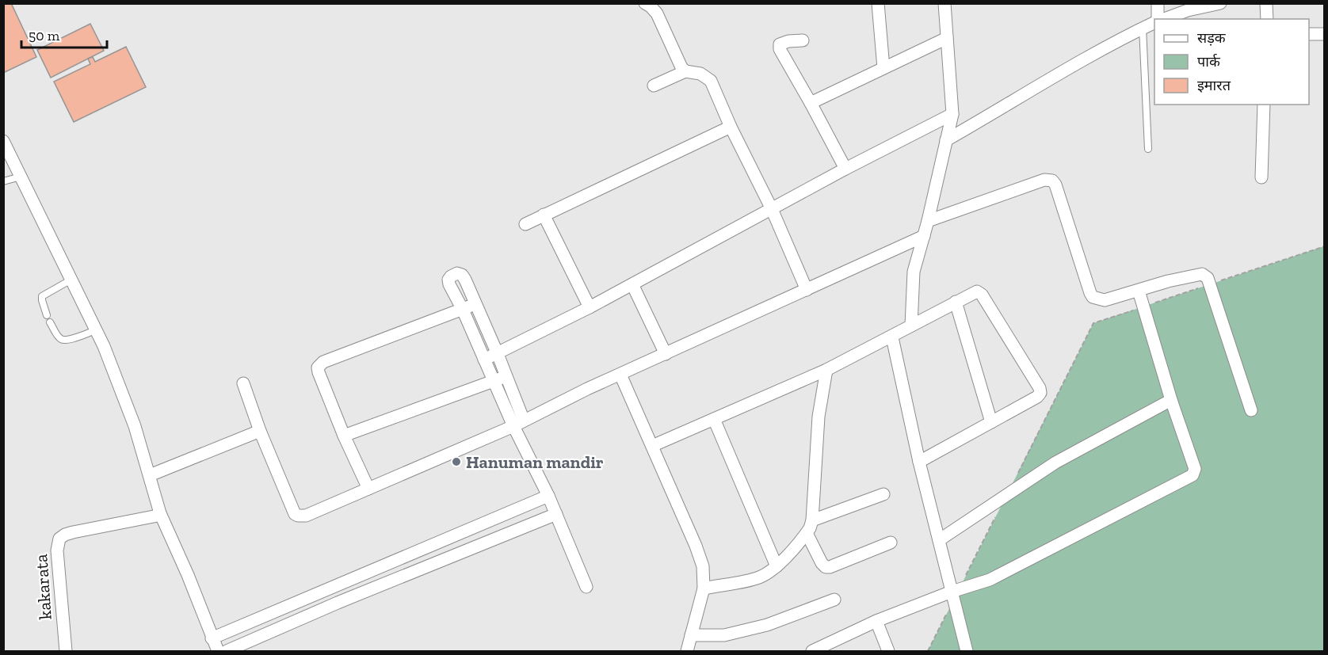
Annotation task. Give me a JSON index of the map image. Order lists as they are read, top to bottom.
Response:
{
  "streets": {
    "street": ["kakarata"]
  },
  "places": ["Hanuman mandir"],
  "legend": ["सड़क", "पार्क", "इमारत"],
  "scale_bar": "50 m"
}
